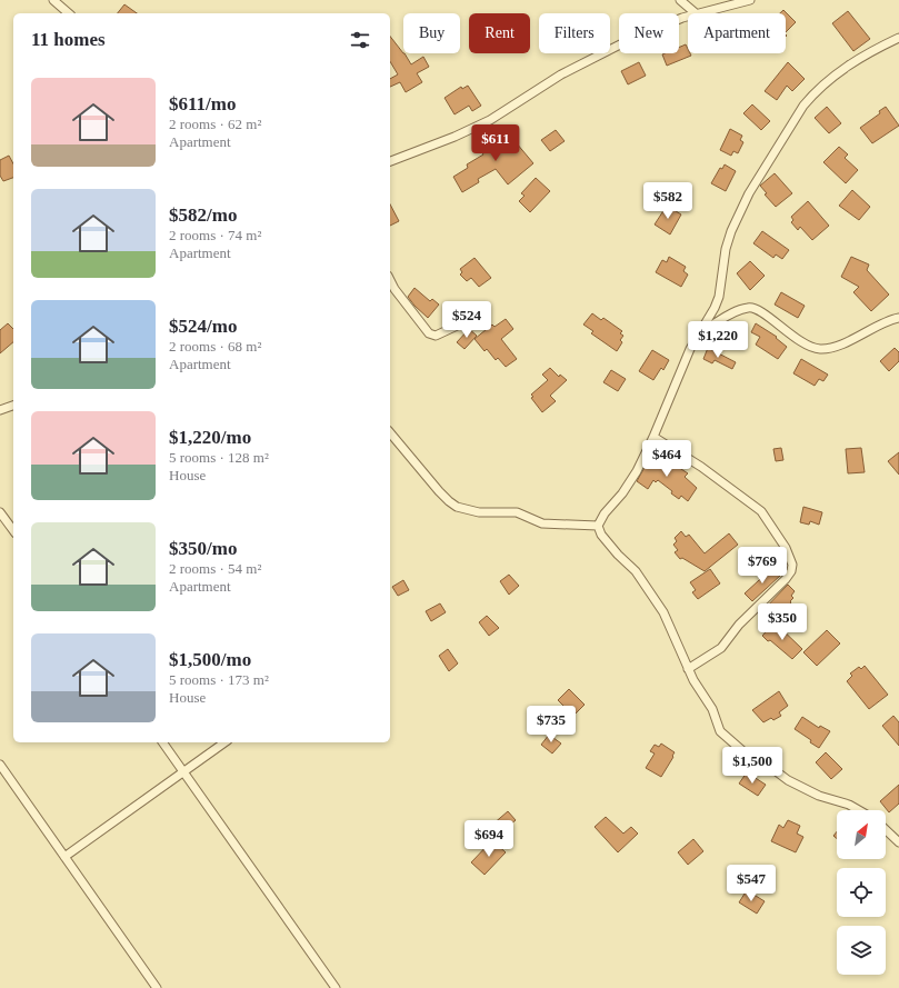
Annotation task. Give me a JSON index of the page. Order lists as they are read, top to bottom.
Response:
{
  "north": "top right",
  "page": {
    "chip": [
      "Buy",
      "Rent",
      "Filters",
      "New",
      "Apartment"
    ],
    "heading": "11 homes",
    "list": [
      {
        "name": "$611/mo",
        "note": "2 rooms · 62 m² · Apartment"
      },
      {
        "name": "$582/mo",
        "note": "2 rooms · 74 m² · Apartment"
      },
      {
        "name": "$524/mo",
        "note": "2 rooms · 68 m² · Apartment"
      },
      {
        "name": "$1,220/mo",
        "note": "5 rooms · 128 m² · House"
      },
      {
        "name": "$350/mo",
        "note": "2 rooms · 54 m² · Apartment"
      },
      {
        "name": "$1,500/mo",
        "note": "5 rooms · 173 m² · House"
      }
    ],
    "price": [
      "$611",
      "$582",
      "$524",
      "$1,220",
      "$464",
      "$769",
      "$350",
      "$735",
      "$1,500",
      "$694",
      "$547"
    ]
  }
}
